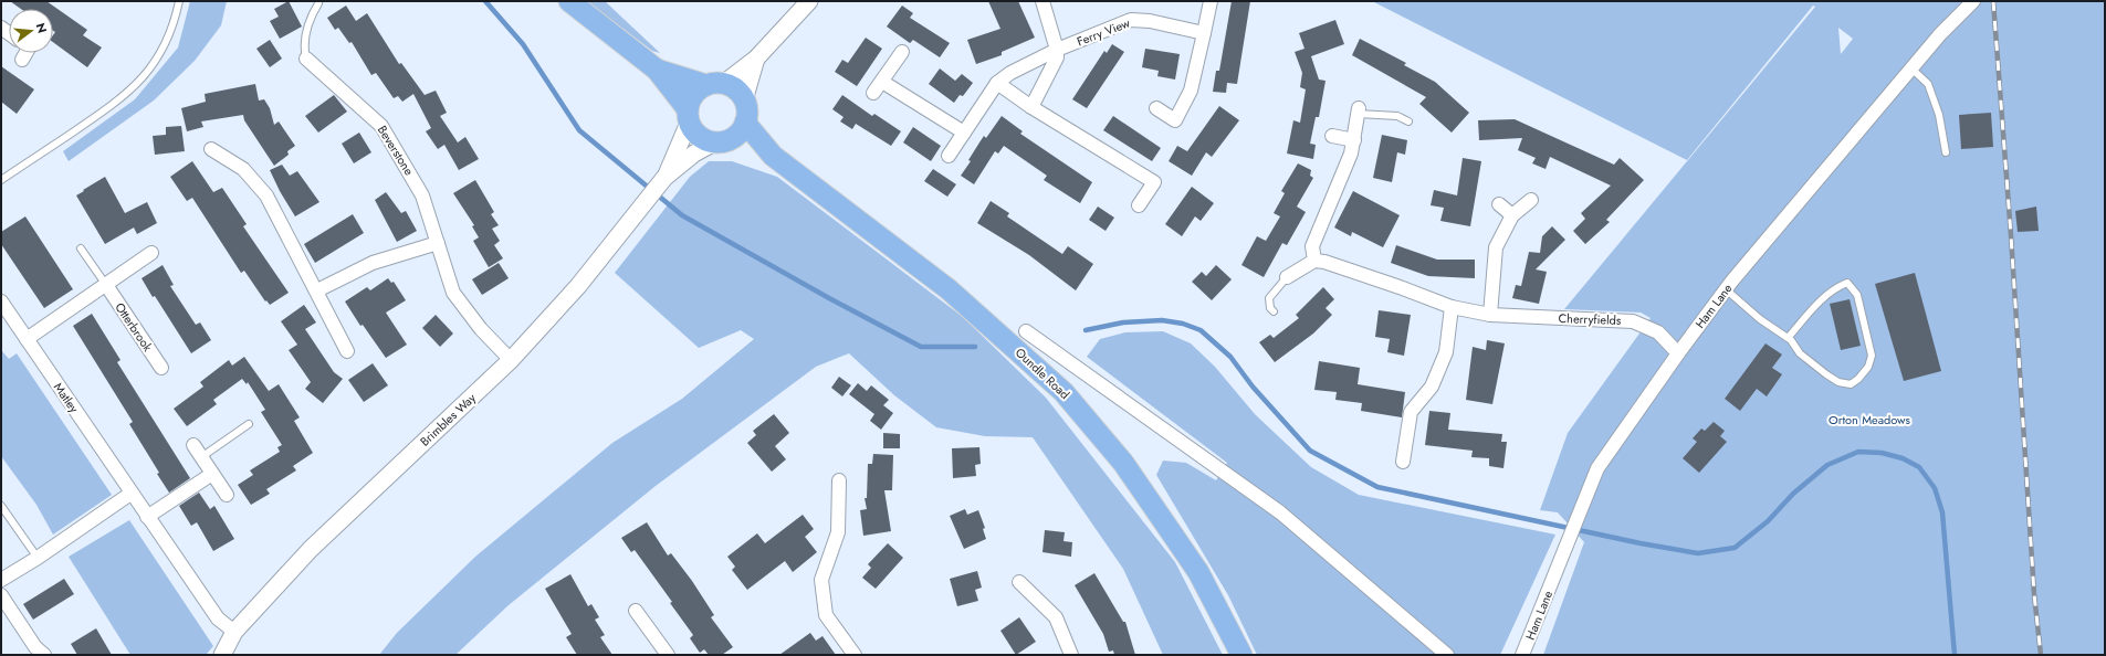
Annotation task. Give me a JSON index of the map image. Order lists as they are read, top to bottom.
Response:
{
  "streets": {
    "main road": ["Oundle Road"],
    "street": [
      "Ferry View",
      "Beverstone",
      "Ham Lane",
      "Cherryfields",
      "Otterbrook",
      "Matley",
      "Brimbles Way"
    ]
  },
  "crossings": [
    ["Beverstone", "Brimbles Way"],
    ["Ham Lane", "Cherryfields"],
    ["Oundle Road", "Brimbles Way"],
    ["Matley", "Brimbles Way"]
  ],
  "parks": ["Orton Meadows"],
  "north": "right"
}
